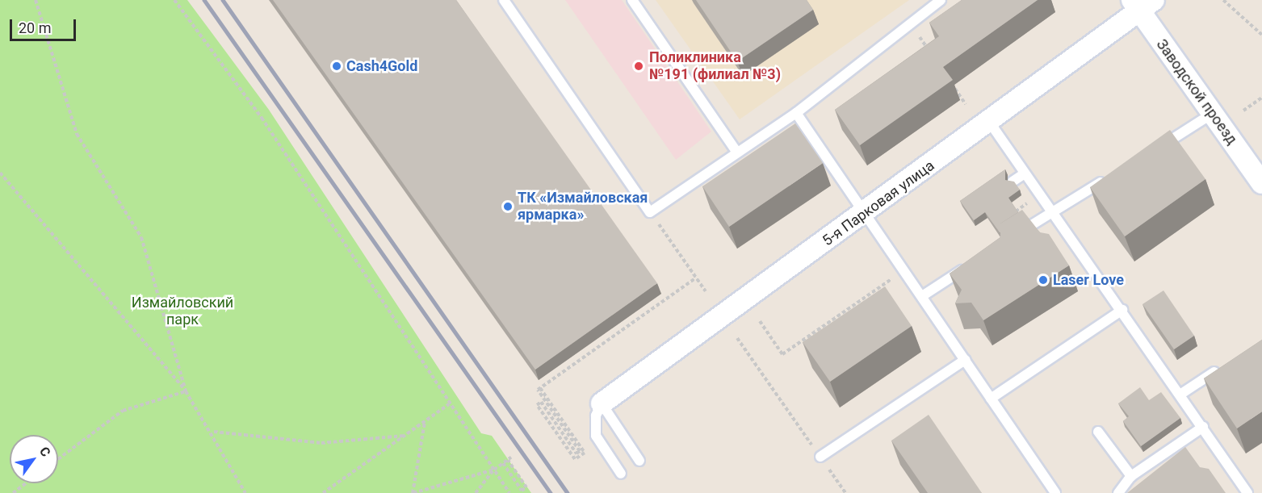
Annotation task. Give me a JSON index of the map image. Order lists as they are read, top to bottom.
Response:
{
  "streets": {
    "street": ["Заводской проезд", "5-я Парковая улица"]
  },
  "crossings": [
    ["Заводской проезд", "5-я Парковая улица"]
  ],
  "parks": ["Измайловский парк"],
  "places": [
    "Cash4Gold",
    "Поликлиника №191 (филиал №3)",
    "ТК «Измайловская ярмарка»",
    "Laser Love"
  ],
  "scale_bar": "20 m",
  "north": "top right"
}
